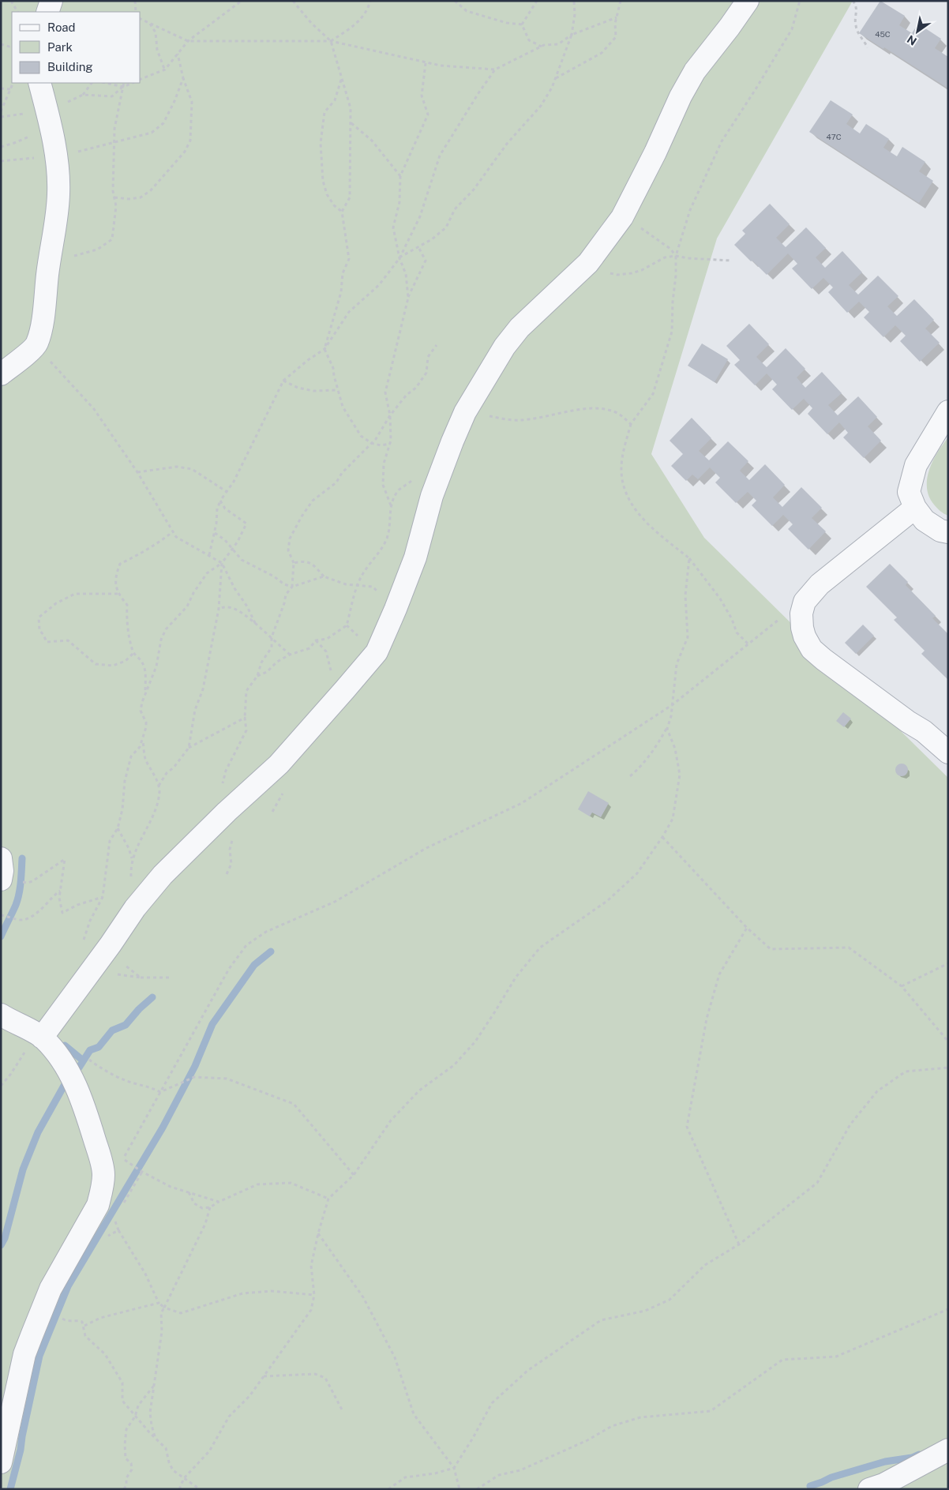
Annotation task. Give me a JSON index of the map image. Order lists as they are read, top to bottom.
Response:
{
  "house_numbers": ["45C", "47C"],
  "legend": ["Road", "Park", "Building"],
  "north": "bottom left"
}
